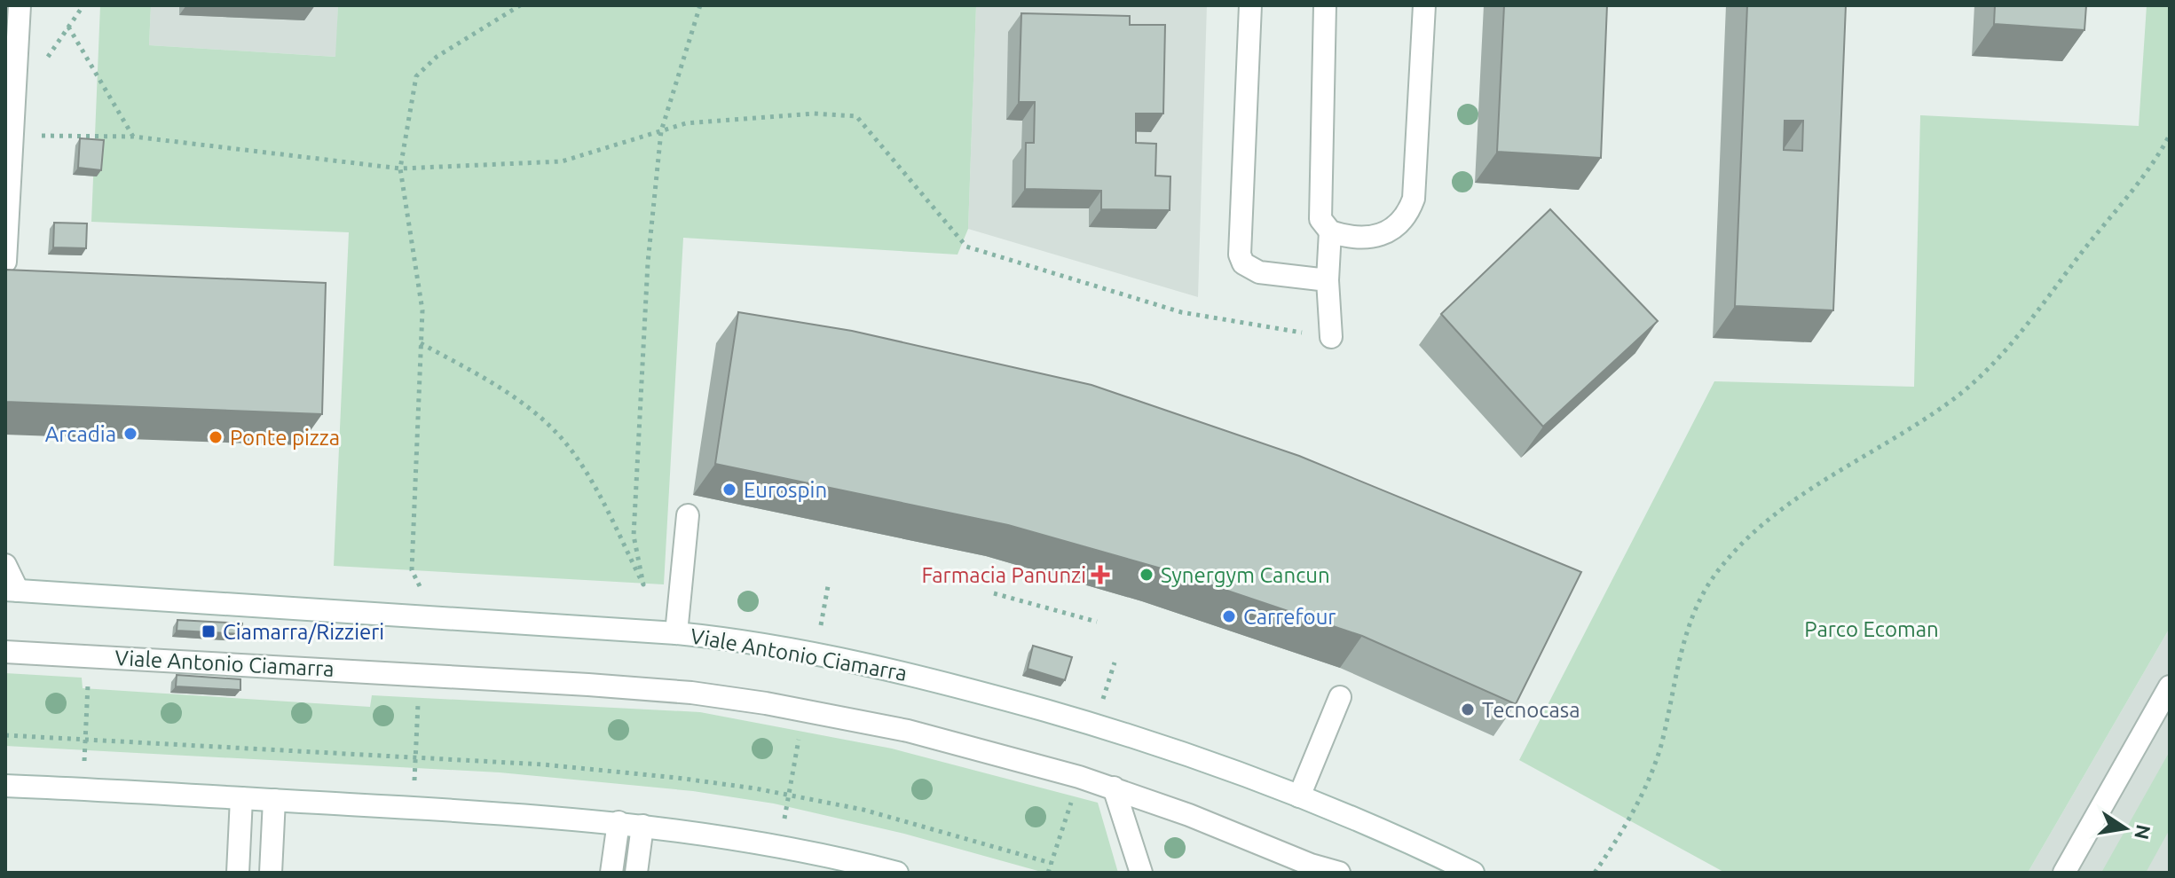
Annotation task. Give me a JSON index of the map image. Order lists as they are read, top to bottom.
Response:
{
  "streets": {
    "street": ["Viale Antonio Ciamarra"]
  },
  "parks": ["Parco Ecoman"],
  "places": {
    "other": [
      "Arcadia",
      "Ponte pizza",
      "Eurospin",
      "Synergym Cancun",
      "Carrefour",
      "Tecnocasa"
    ],
    "health": ["Farmacia Panunzi"],
    "transit": ["Ciamarra/Rizzieri"]
  },
  "north": "right"
}
